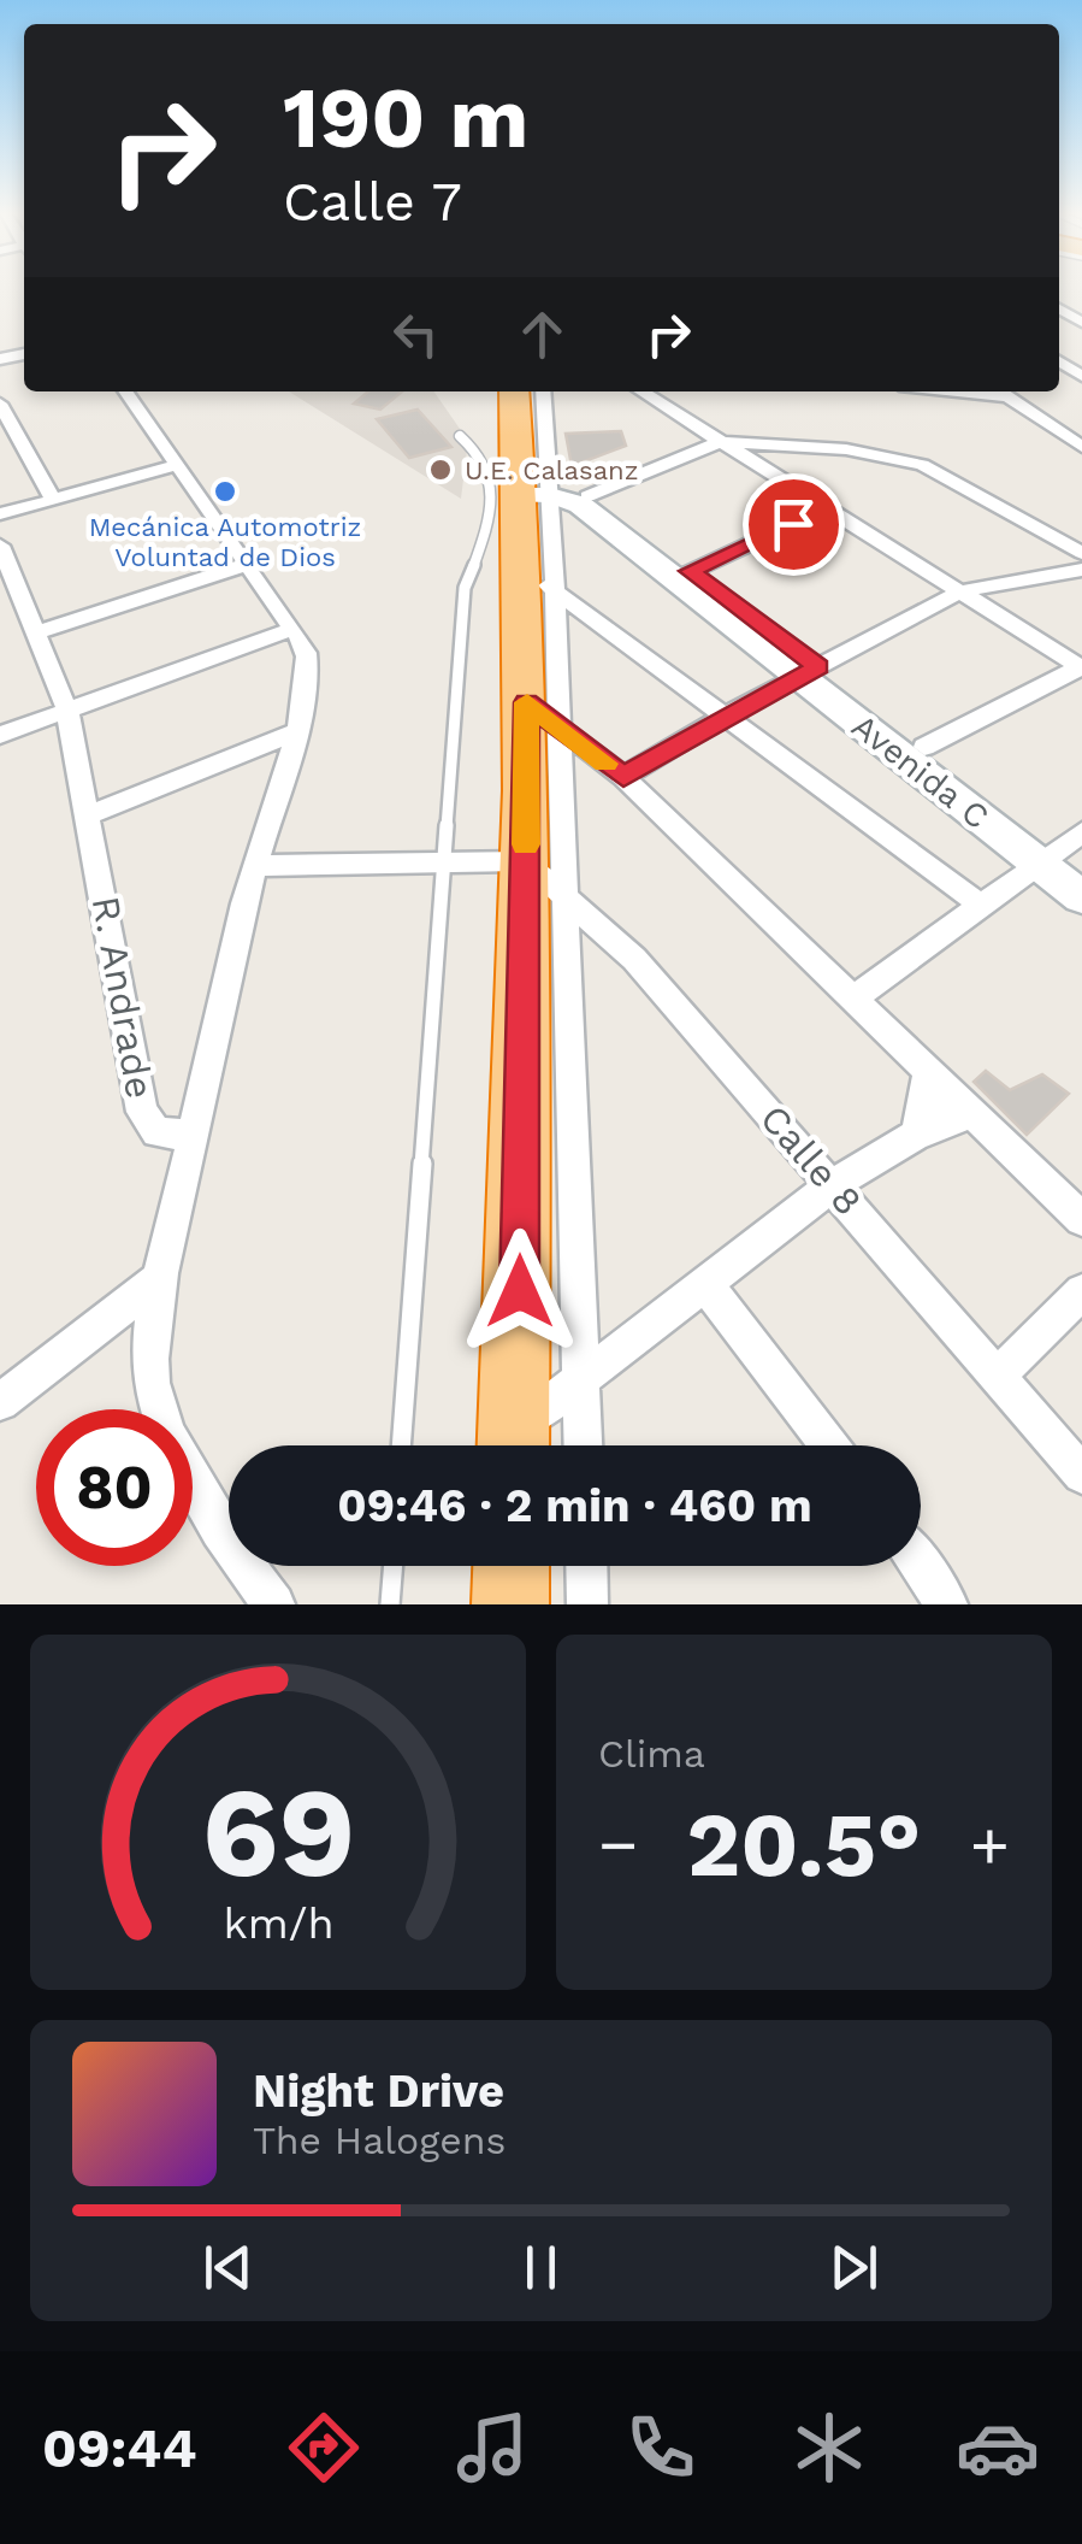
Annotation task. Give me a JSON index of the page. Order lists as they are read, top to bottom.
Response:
{
  "streets": {
    "street": ["Avenida C", "R. Andrade", "Calle 8"]
  },
  "places": ["U.E. Calasanz", "Mecánica Automotriz Voluntad de Dios"],
  "page": {
    "turn": ["190 m", "Calle 7"],
    "limit": "80",
    "trip": "09:46 · 2 min · 460 m",
    "tile": "Clima",
    "heat": ["−", "20.5°", "+"],
    "song": ["Night Drive", "The Halogens"],
    "tabs": "09:44",
    "gauge": ["69", "km/h"]
  }
}
